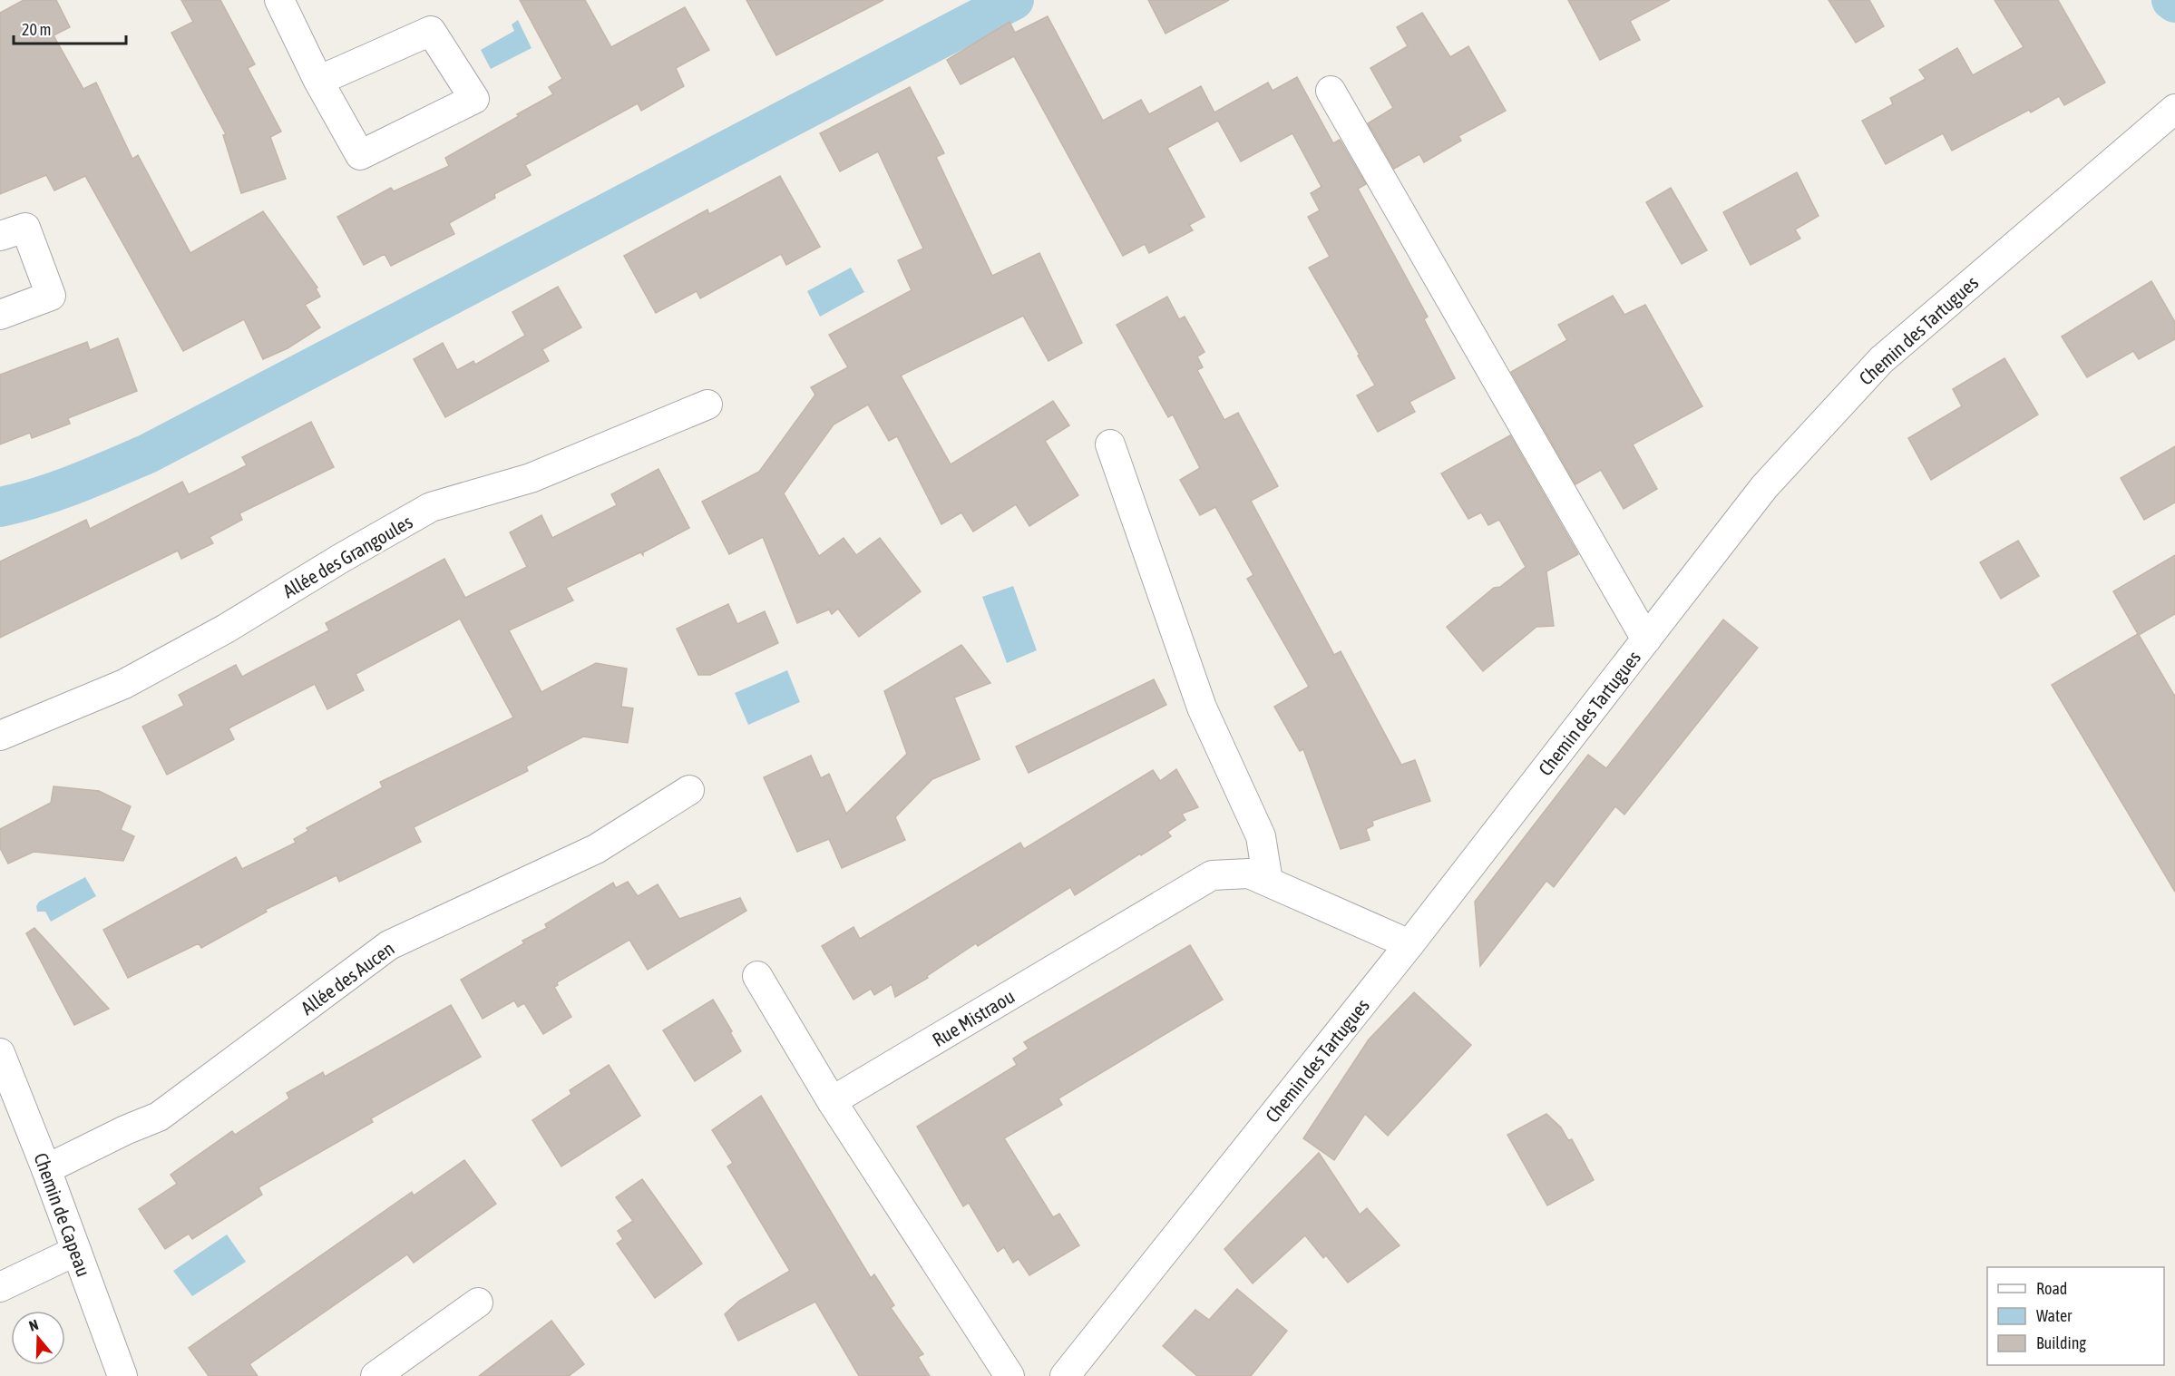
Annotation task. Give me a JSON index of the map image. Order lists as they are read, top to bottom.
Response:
{
  "streets": {
    "street": [
      "Chemin des Tartugues",
      "Allée des Grangoules",
      "Allée des Aucen",
      "Rue Mistraou",
      "Chemin de Capeau"
    ]
  },
  "crossings": [
    ["Chemin des Tartugues", "Rue Mistraou"],
    ["Allée des Aucen", "Chemin de Capeau"]
  ],
  "legend": ["Road", "Water", "Building"],
  "scale_bar": "20 m",
  "north": "top"
}
